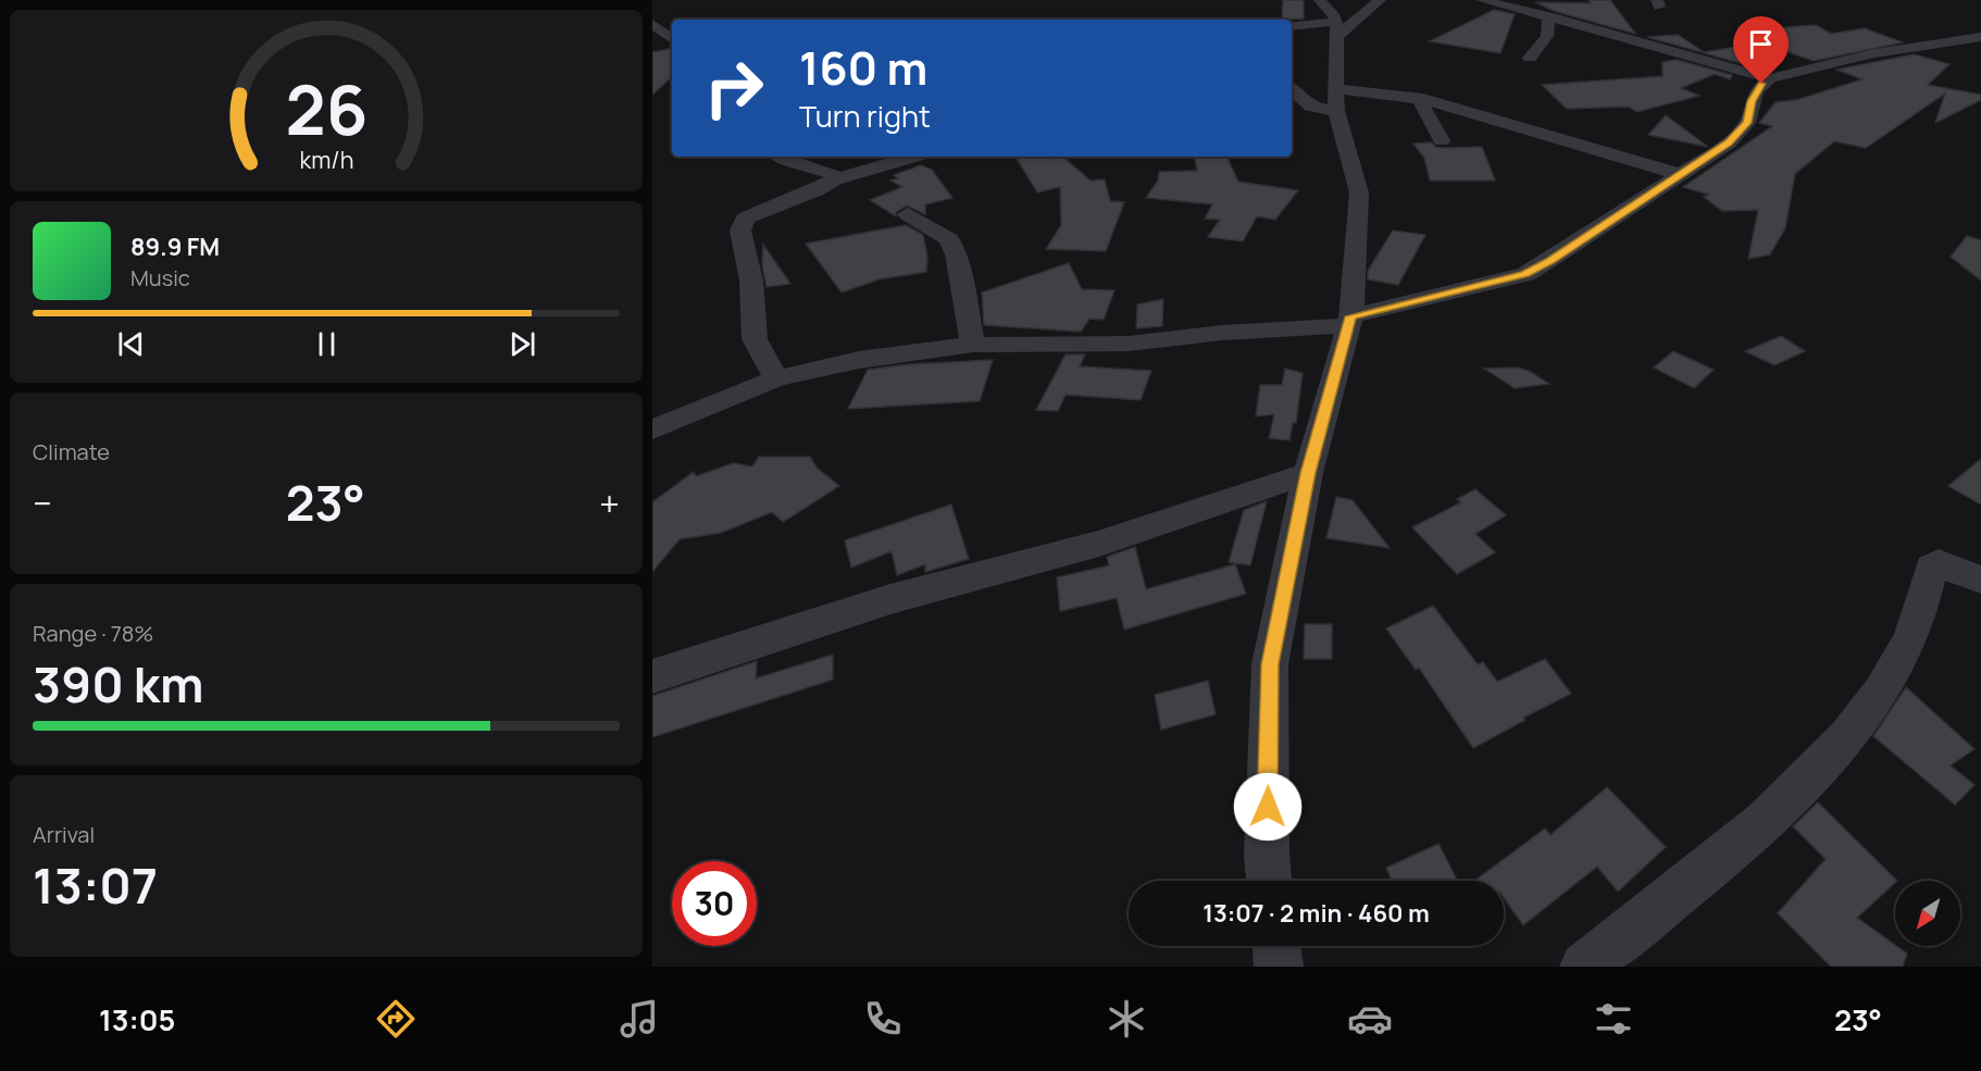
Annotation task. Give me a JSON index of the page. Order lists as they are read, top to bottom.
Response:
{
  "north": "bottom left",
  "page": {
    "turn": ["160 m", "Turn right"],
    "song": ["89.9 FM", "Music"],
    "tile": [
      "Climate",
      ["Range · 78%", "390 km"],
      ["Arrival", "13:07"]
    ],
    "heat": ["−", "23°", "+"],
    "limit": "30",
    "trip": "13:07 · 2 min · 460 m",
    "tabs": ["13:05", "23°"],
    "gauge": ["26", "km/h"]
  }
}
